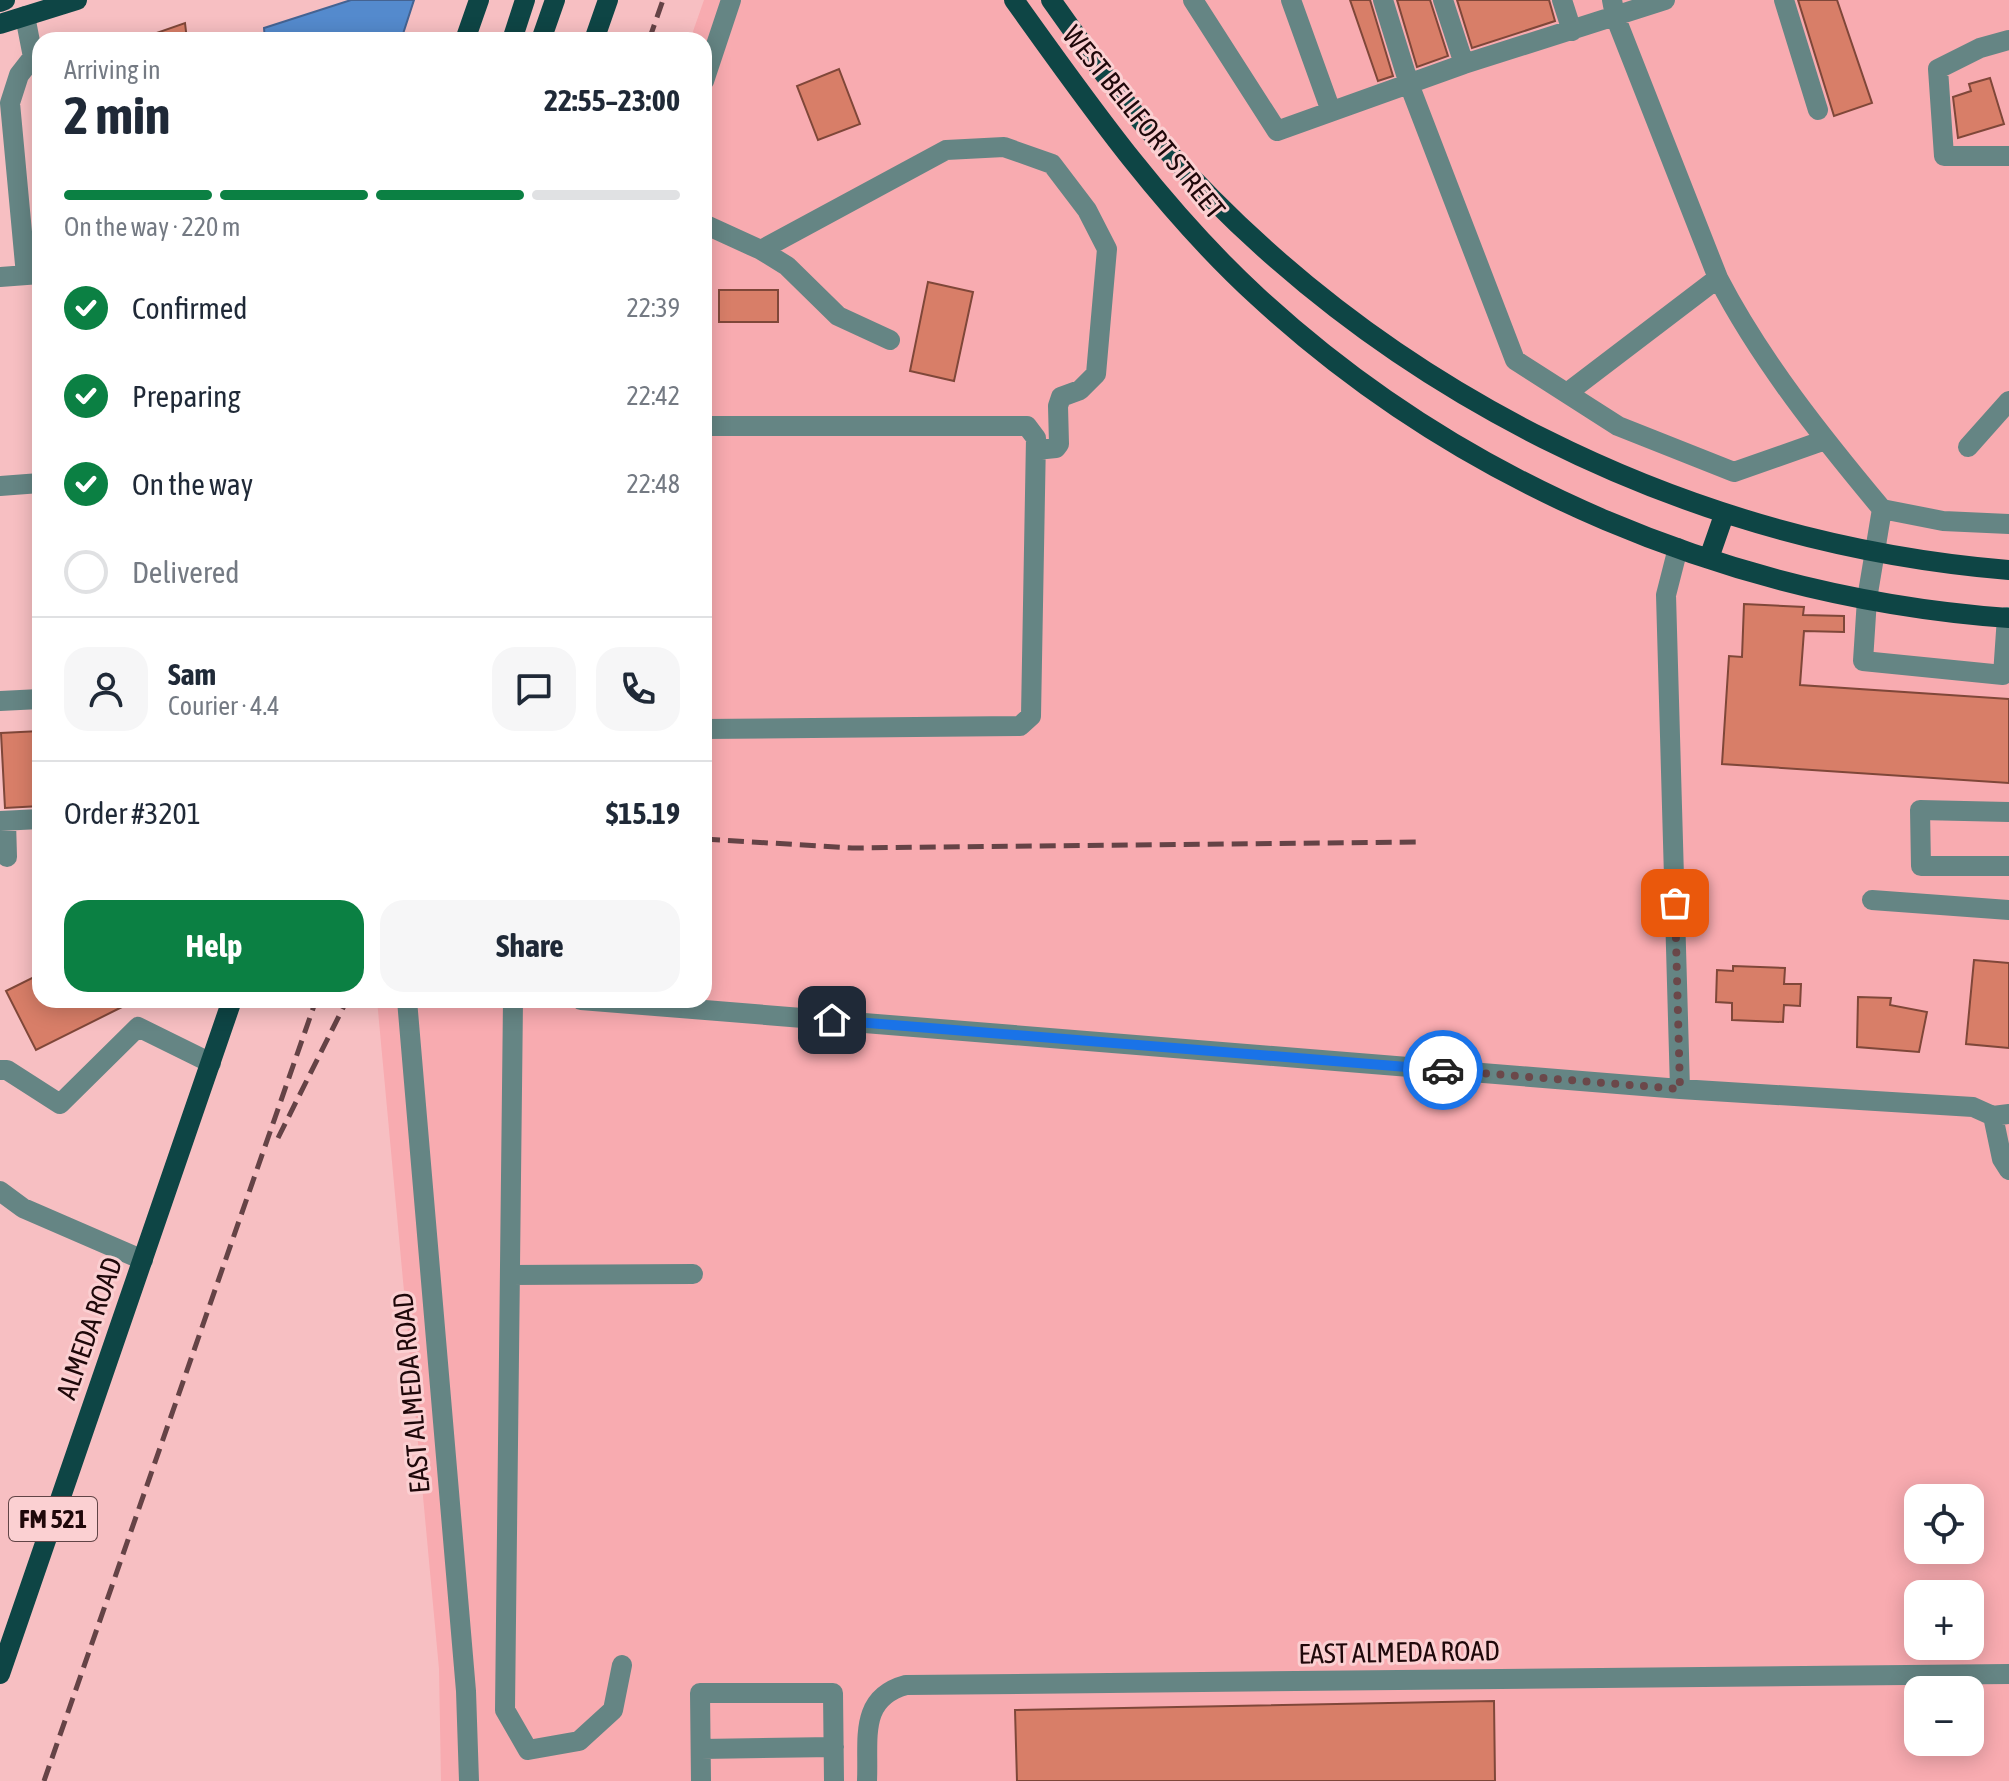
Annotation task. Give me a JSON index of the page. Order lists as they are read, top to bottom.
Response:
{
  "streets": {
    "main road": ["WEST BELLFORT STREET", "ALMEDA ROAD", "FM 521"],
    "street": ["EAST ALMEDA ROAD"]
  },
  "page": {
    "heading": ["2 min", "Arriving in", "22:55–23:00"],
    "panel": [
      "Sam",
      "Courier · 4.4",
      "Order #3201",
      "$15.19"
    ],
    "bar": "On the way · 220 m",
    "list": [
      ["Confirmed", "22:39"],
      ["Preparing", "22:42"],
      ["On the way", "22:48"],
      "Delivered"
    ],
    "buttons": ["Help", "Share"],
    "map_buttons": ["+", "−"]
  }
}
